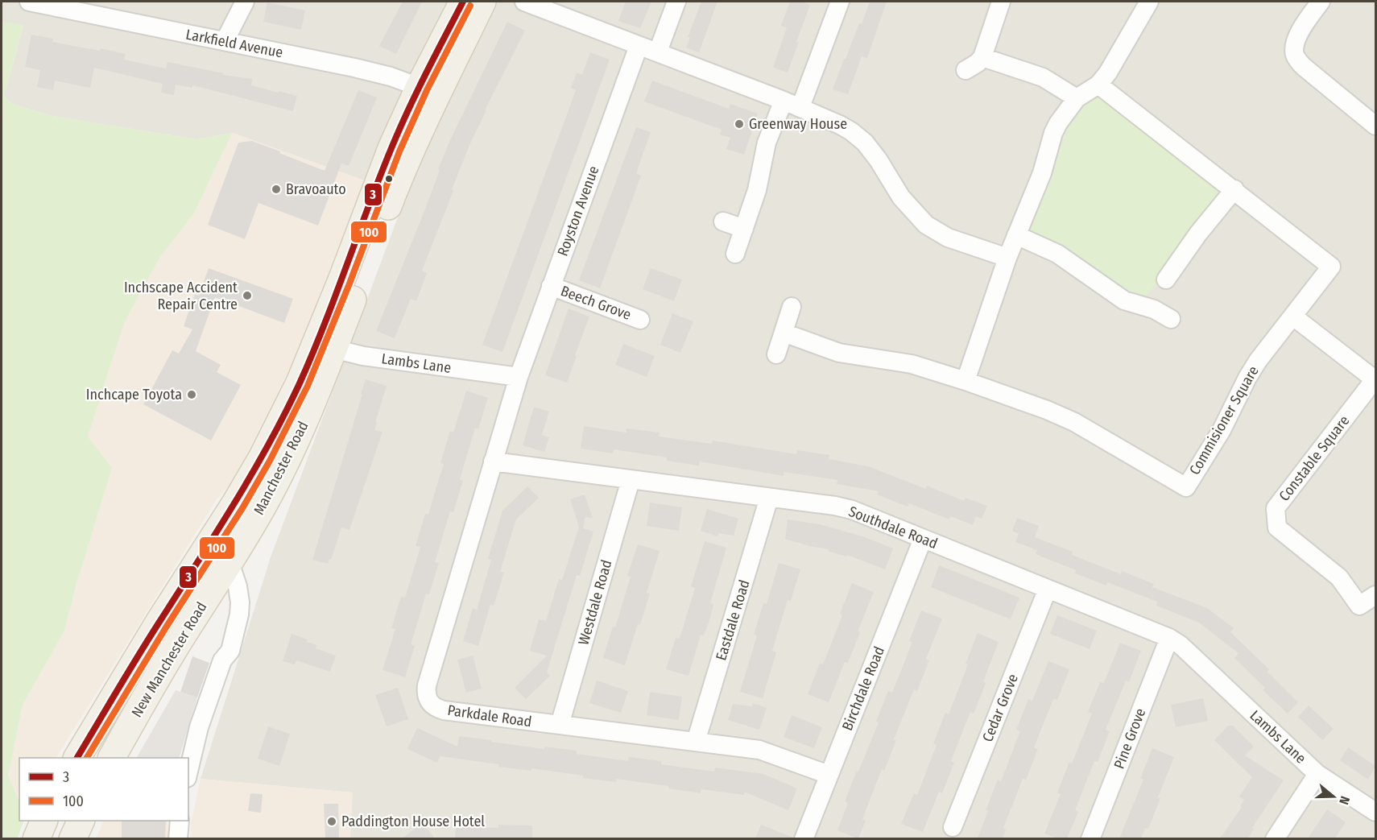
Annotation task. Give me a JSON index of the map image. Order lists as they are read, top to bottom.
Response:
{
  "streets": {
    "main road": ["Manchester Road", "New Manchester Road"],
    "street": [
      "Larkfield Avenue",
      "Royston Avenue",
      "Beech Grove",
      "Lambs Lane",
      "Commisioner Square",
      "Constable Square",
      "Southdale Road",
      "Westdale Road",
      "Eastdale Road",
      "Birchdale Road",
      "Cedar Grove",
      "Parkdale Road",
      "Pine Grove"
    ]
  },
  "crossings": [
    ["Larkfield Avenue", "Manchester Road"],
    ["Royston Avenue", "Beech Grove"],
    ["Royston Avenue", "Lambs Lane"],
    ["Royston Avenue", "Parkdale Road"],
    ["Lambs Lane", "Manchester Road"],
    ["Lambs Lane", "Southdale Road"],
    ["Lambs Lane", "Parkdale Road"],
    ["Commisioner Square", "Constable Square"],
    ["Manchester Road", "New Manchester Road"],
    ["Southdale Road", "Westdale Road"],
    ["Southdale Road", "Eastdale Road"],
    ["Southdale Road", "Birchdale Road"],
    ["Southdale Road", "Cedar Grove"],
    ["Southdale Road", "Parkdale Road"],
    ["Southdale Road", "Pine Grove"],
    ["Westdale Road", "Parkdale Road"],
    ["Eastdale Road", "Parkdale Road"],
    ["Birchdale Road", "Parkdale Road"]
  ],
  "places": [
    "Greenway House",
    "Bravoauto",
    "Inchscape Accident Repair Centre",
    "Inchcape Toyota",
    "Paddington House Hotel"
  ],
  "lines": ["transit line 3", "transit line 100"],
  "legend": ["3", "100"],
  "north": "right"
}
